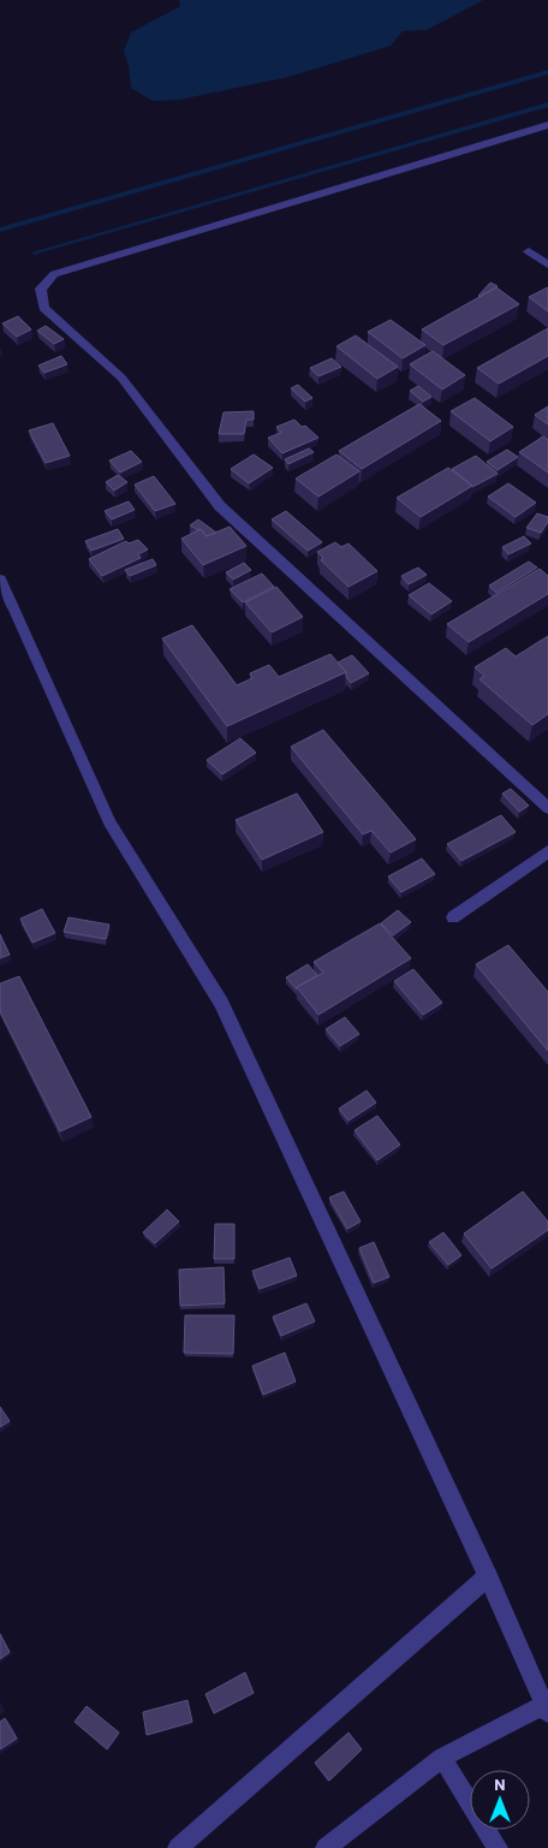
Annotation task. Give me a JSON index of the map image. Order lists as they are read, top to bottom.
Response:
{
  "north": "top"
}
